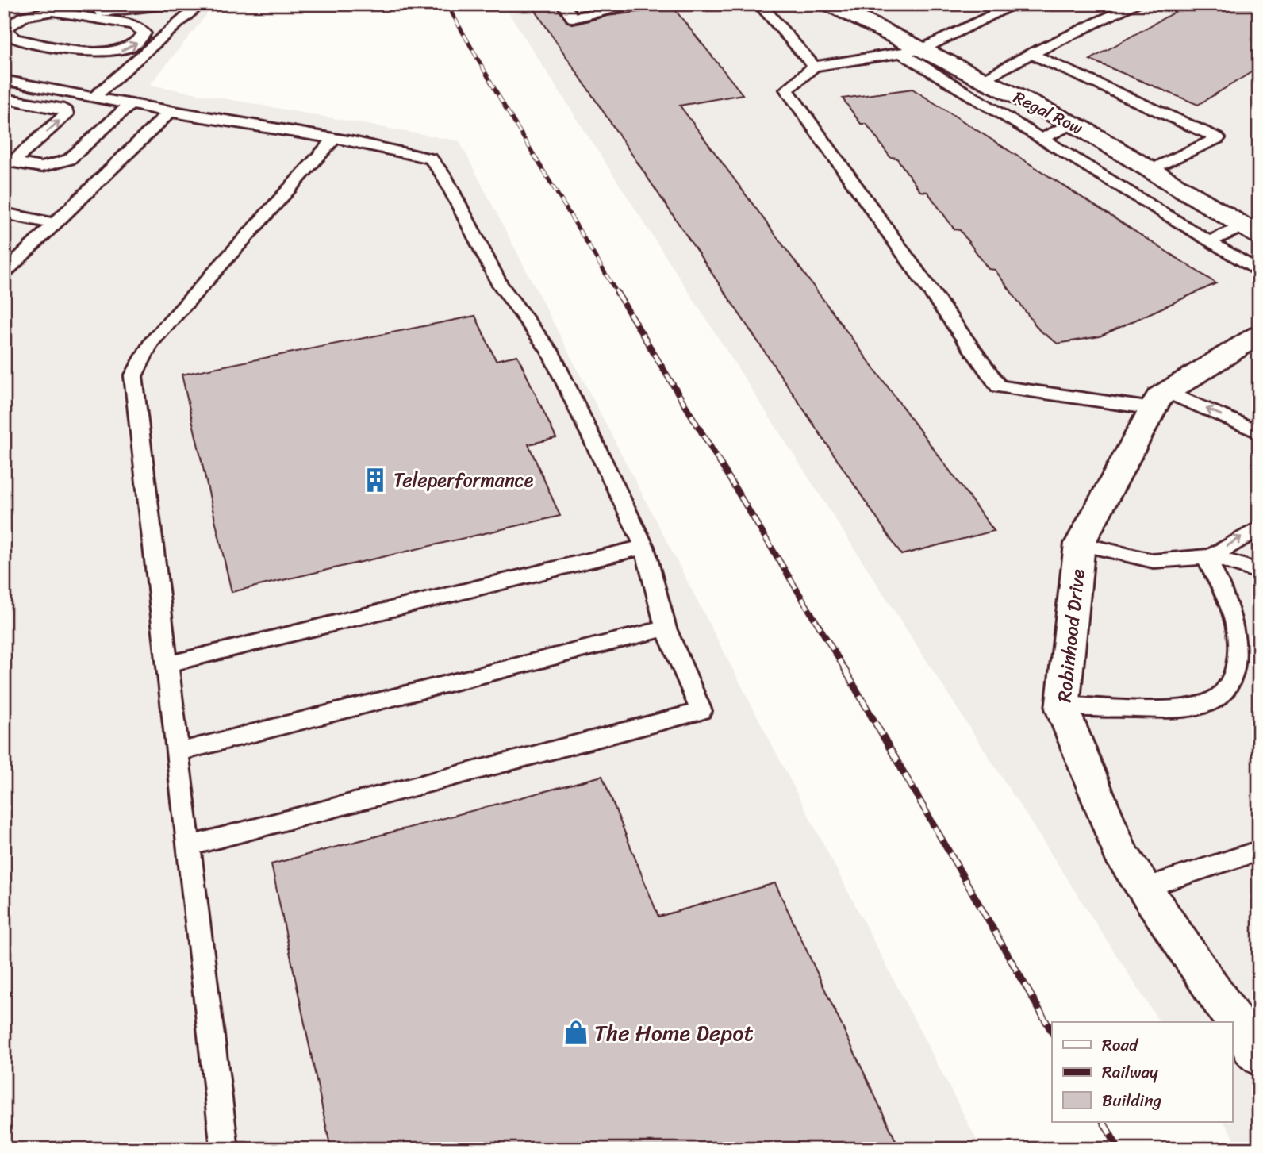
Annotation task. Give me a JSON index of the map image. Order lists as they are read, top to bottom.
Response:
{
  "streets": {
    "street": ["Regal Row", "Robinhood Drive"]
  },
  "places": {
    "building": ["Teleperformance"],
    "shop": ["The Home Depot"]
  },
  "legend": ["Road", "Railway", "Building"]
}
